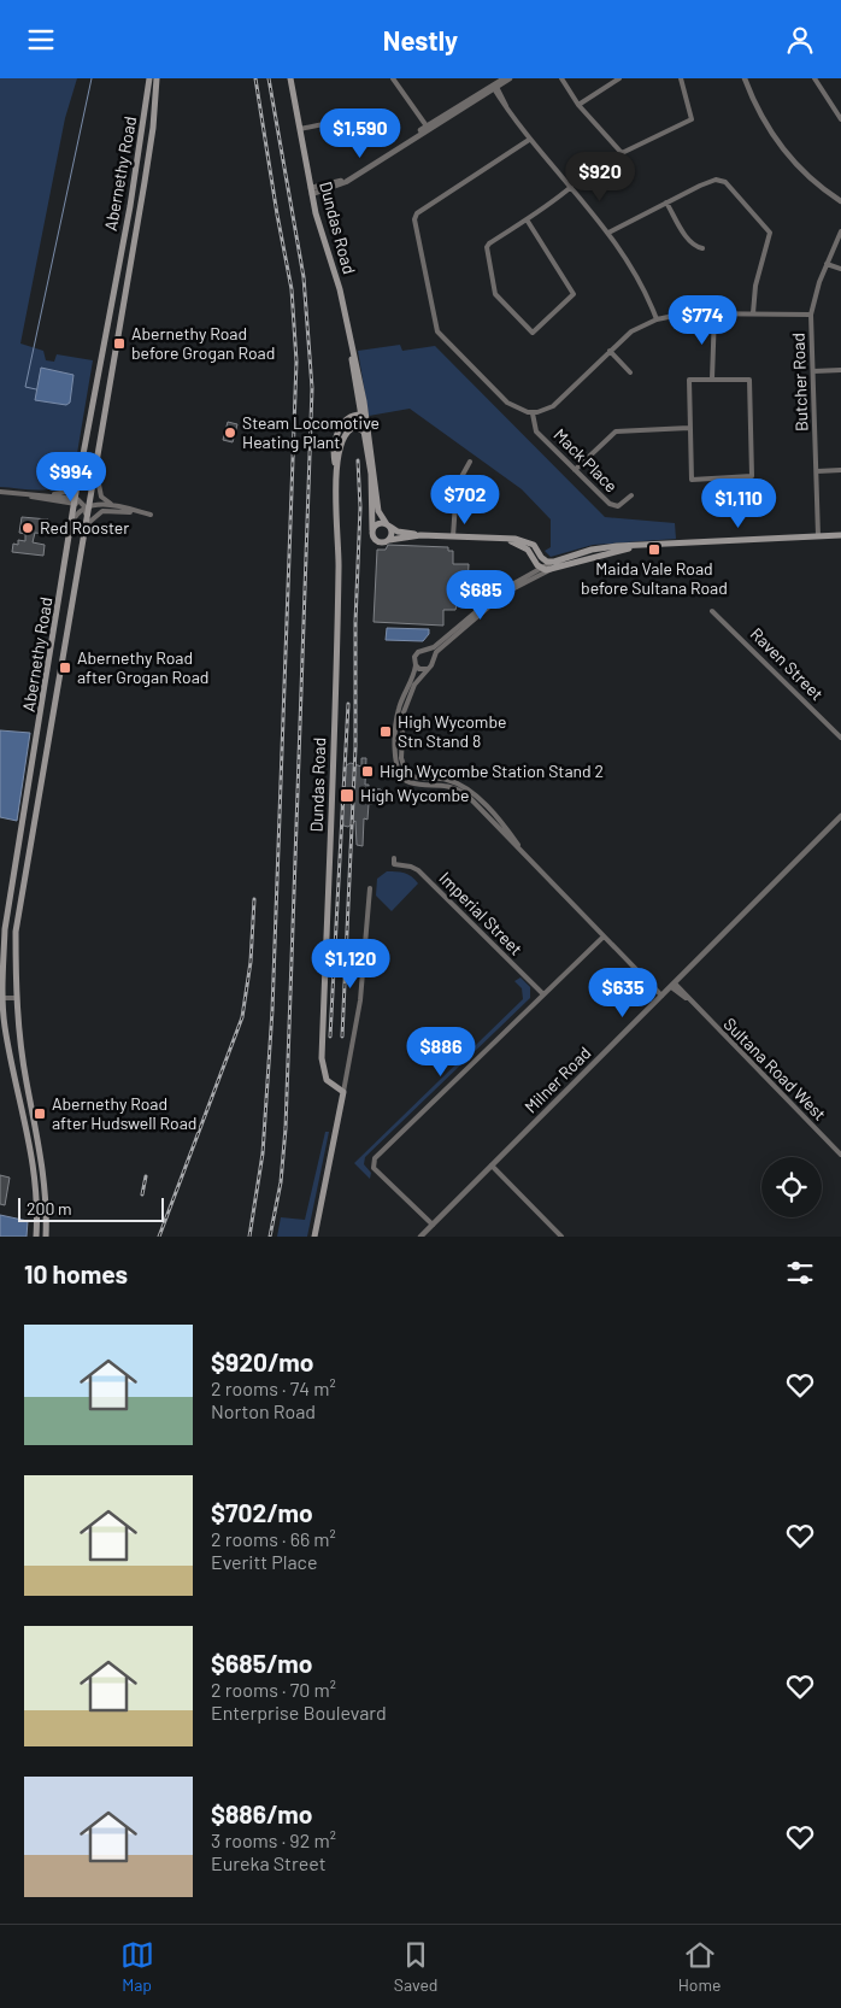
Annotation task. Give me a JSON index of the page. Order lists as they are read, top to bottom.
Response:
{
  "streets": {
    "main road": ["Abernethy Road", "Dundas Road"],
    "street": [
      "Butcher Road",
      "Mack Place",
      "Raven Street",
      "Imperial Street",
      "Sultana Road West",
      "Milner Road"
    ]
  },
  "crossings": [
    ["Sultana Road West", "Milner Road"]
  ],
  "places": {
    "transit": [
      "Abernethy Road before Grogan Road",
      "Maida Vale Road before Sultana Road",
      "Abernethy Road after Grogan Road",
      "High Wycombe Stn Stand 8",
      "High Wycombe Station Stand 2",
      "High Wycombe",
      "Abernethy Road after Hudswell Road"
    ],
    "other": ["Steam Locomotive Heating Plant", "Red Rooster"]
  },
  "scale_bar": "200 m",
  "page": {
    "header": "Nestly",
    "price": [
      "$1,590",
      "$920",
      "$774",
      "$994",
      "$702",
      "$1,110",
      "$685",
      "$1,120",
      "$635",
      "$886"
    ],
    "scale": "200 m",
    "heading": "10 homes",
    "list": [
      {
        "name": "$920/mo",
        "note": "2 rooms · 74 m² · Norton Road"
      },
      {
        "name": "$702/mo",
        "note": "2 rooms · 66 m² · Everitt Place"
      },
      {
        "name": "$685/mo",
        "note": "2 rooms · 70 m² · Enterprise Boulevard"
      },
      {
        "name": "$886/mo",
        "note": "3 rooms · 92 m² · Eureka Street"
      }
    ],
    "tabs": ["Map", "Saved", "Home"]
  }
}
